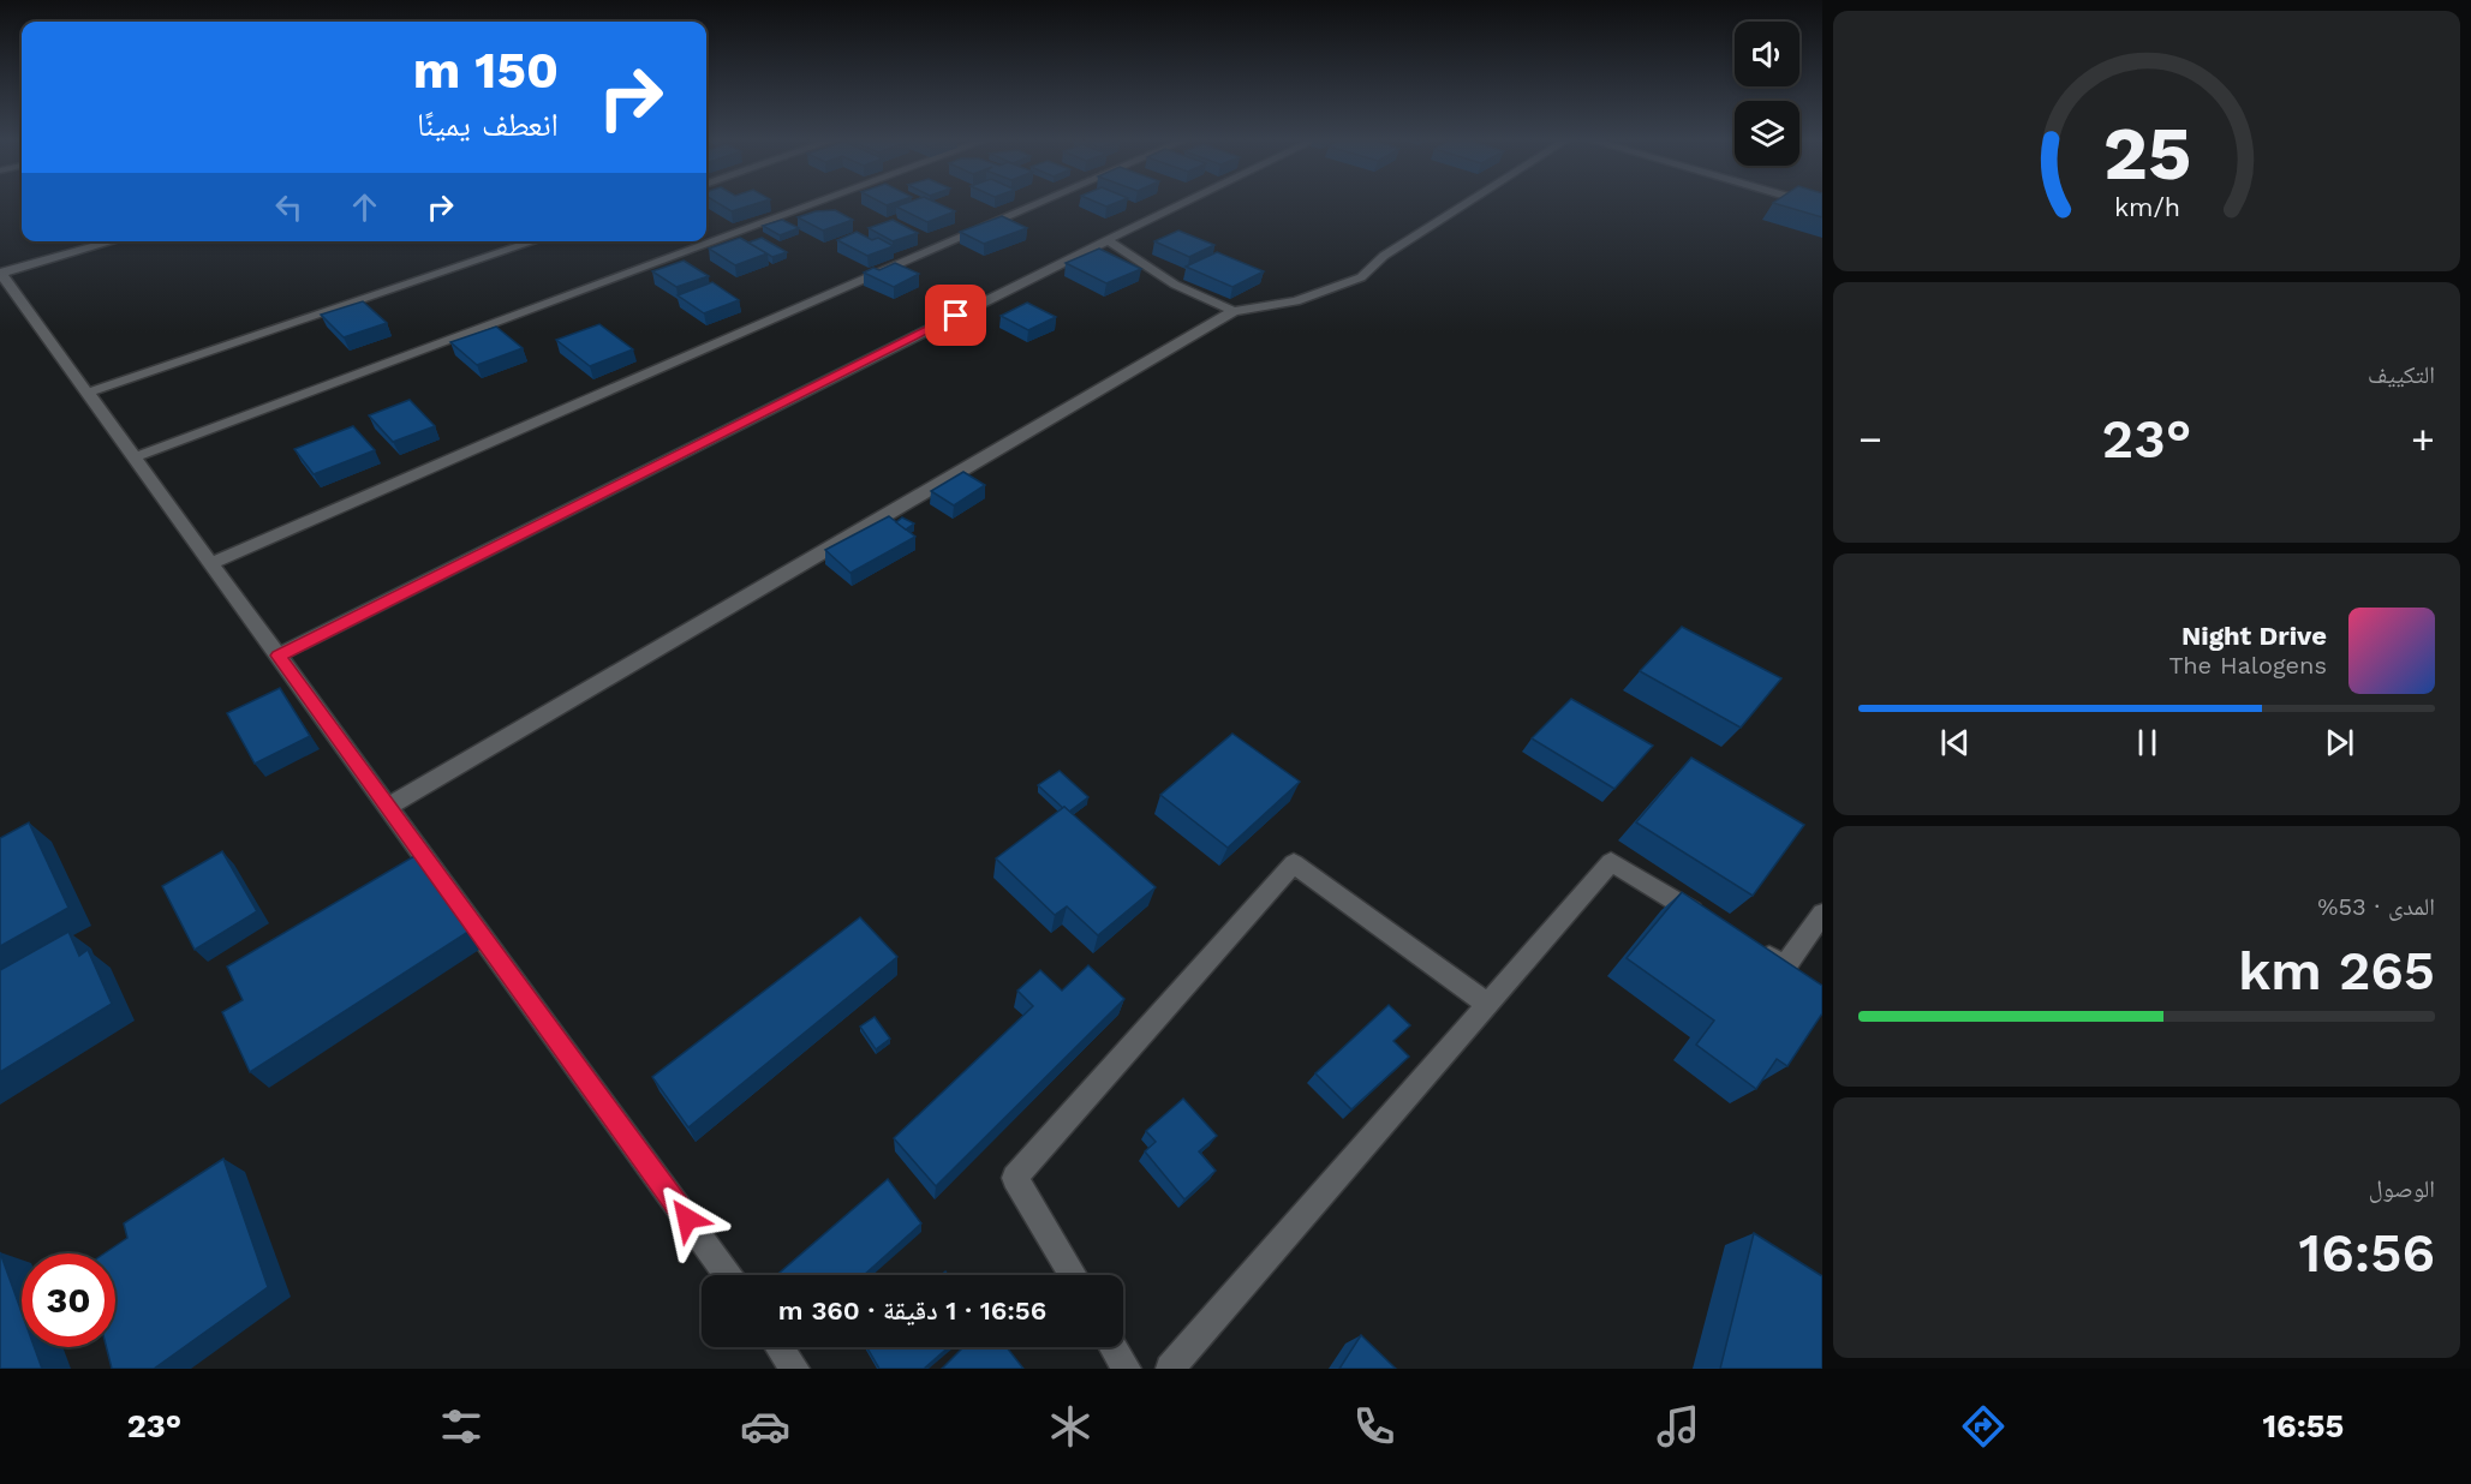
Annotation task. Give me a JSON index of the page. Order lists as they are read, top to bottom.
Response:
{
  "page": {
    "turn": ["150 m", "انعطف يمينًا"],
    "tile": [
      "التكييف",
      ["المدى · 53%", "265 km"],
      ["الوصول", "16:56"]
    ],
    "heat": ["−", "23°", "+"],
    "song": ["Night Drive", "The Halogens"],
    "limit": "30",
    "trip": "16:56 · 1 دقيقة · 360 m",
    "tabs": ["16:55", "23°"],
    "gauge": ["25", "km/h"]
  }
}
